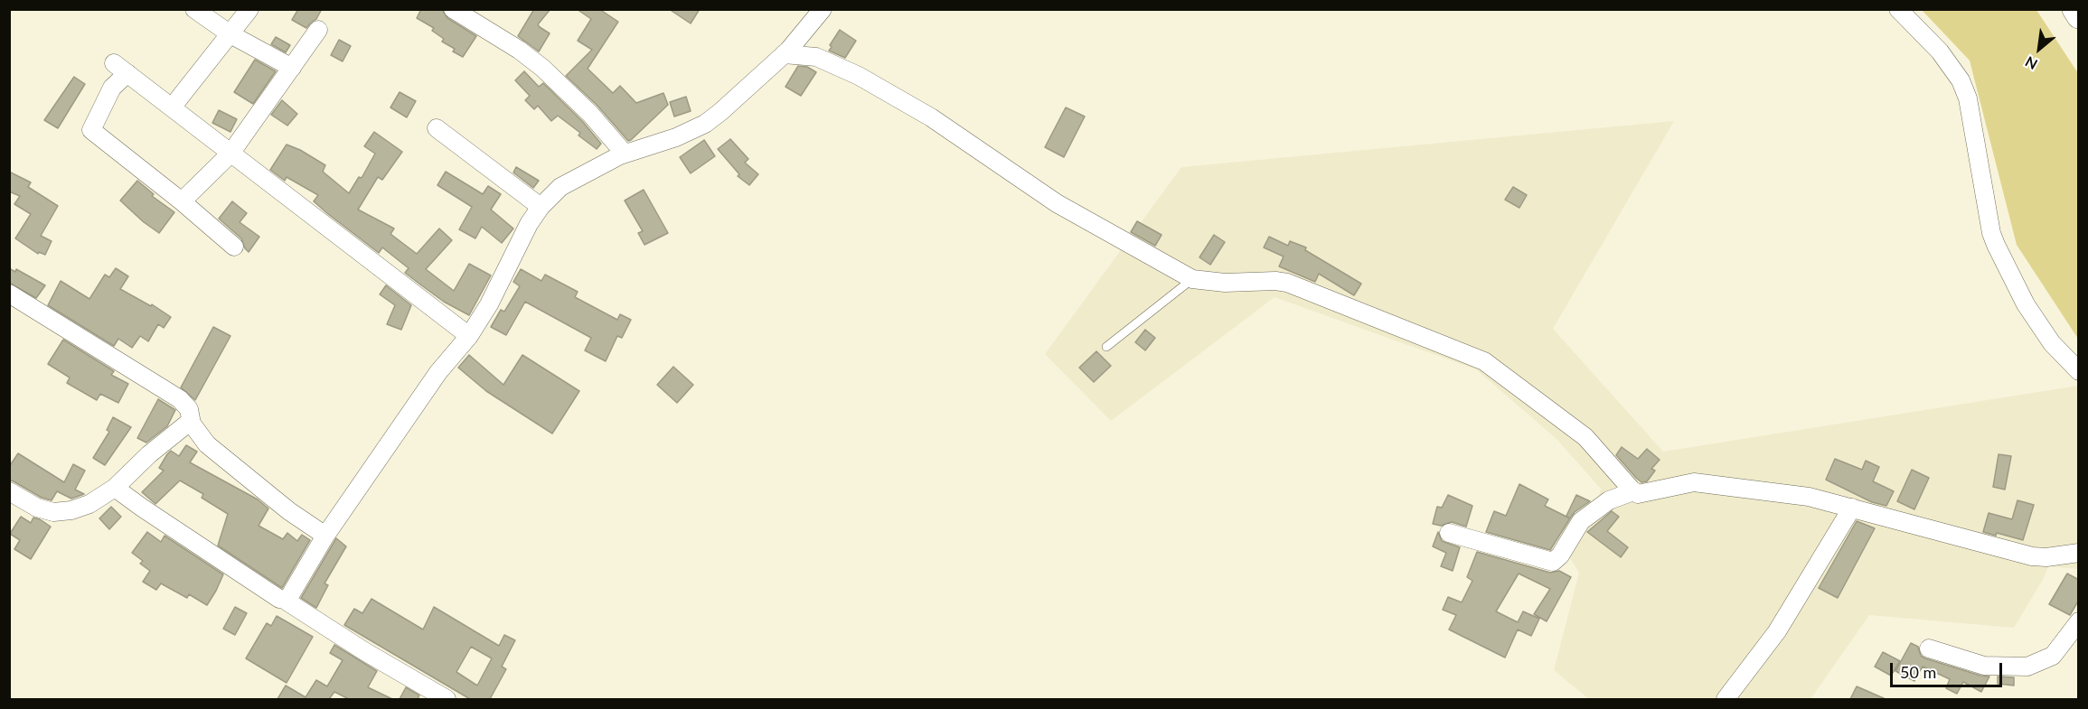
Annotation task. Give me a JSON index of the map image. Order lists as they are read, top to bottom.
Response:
{
  "scale_bar": "50 m",
  "north": "bottom left"
}
